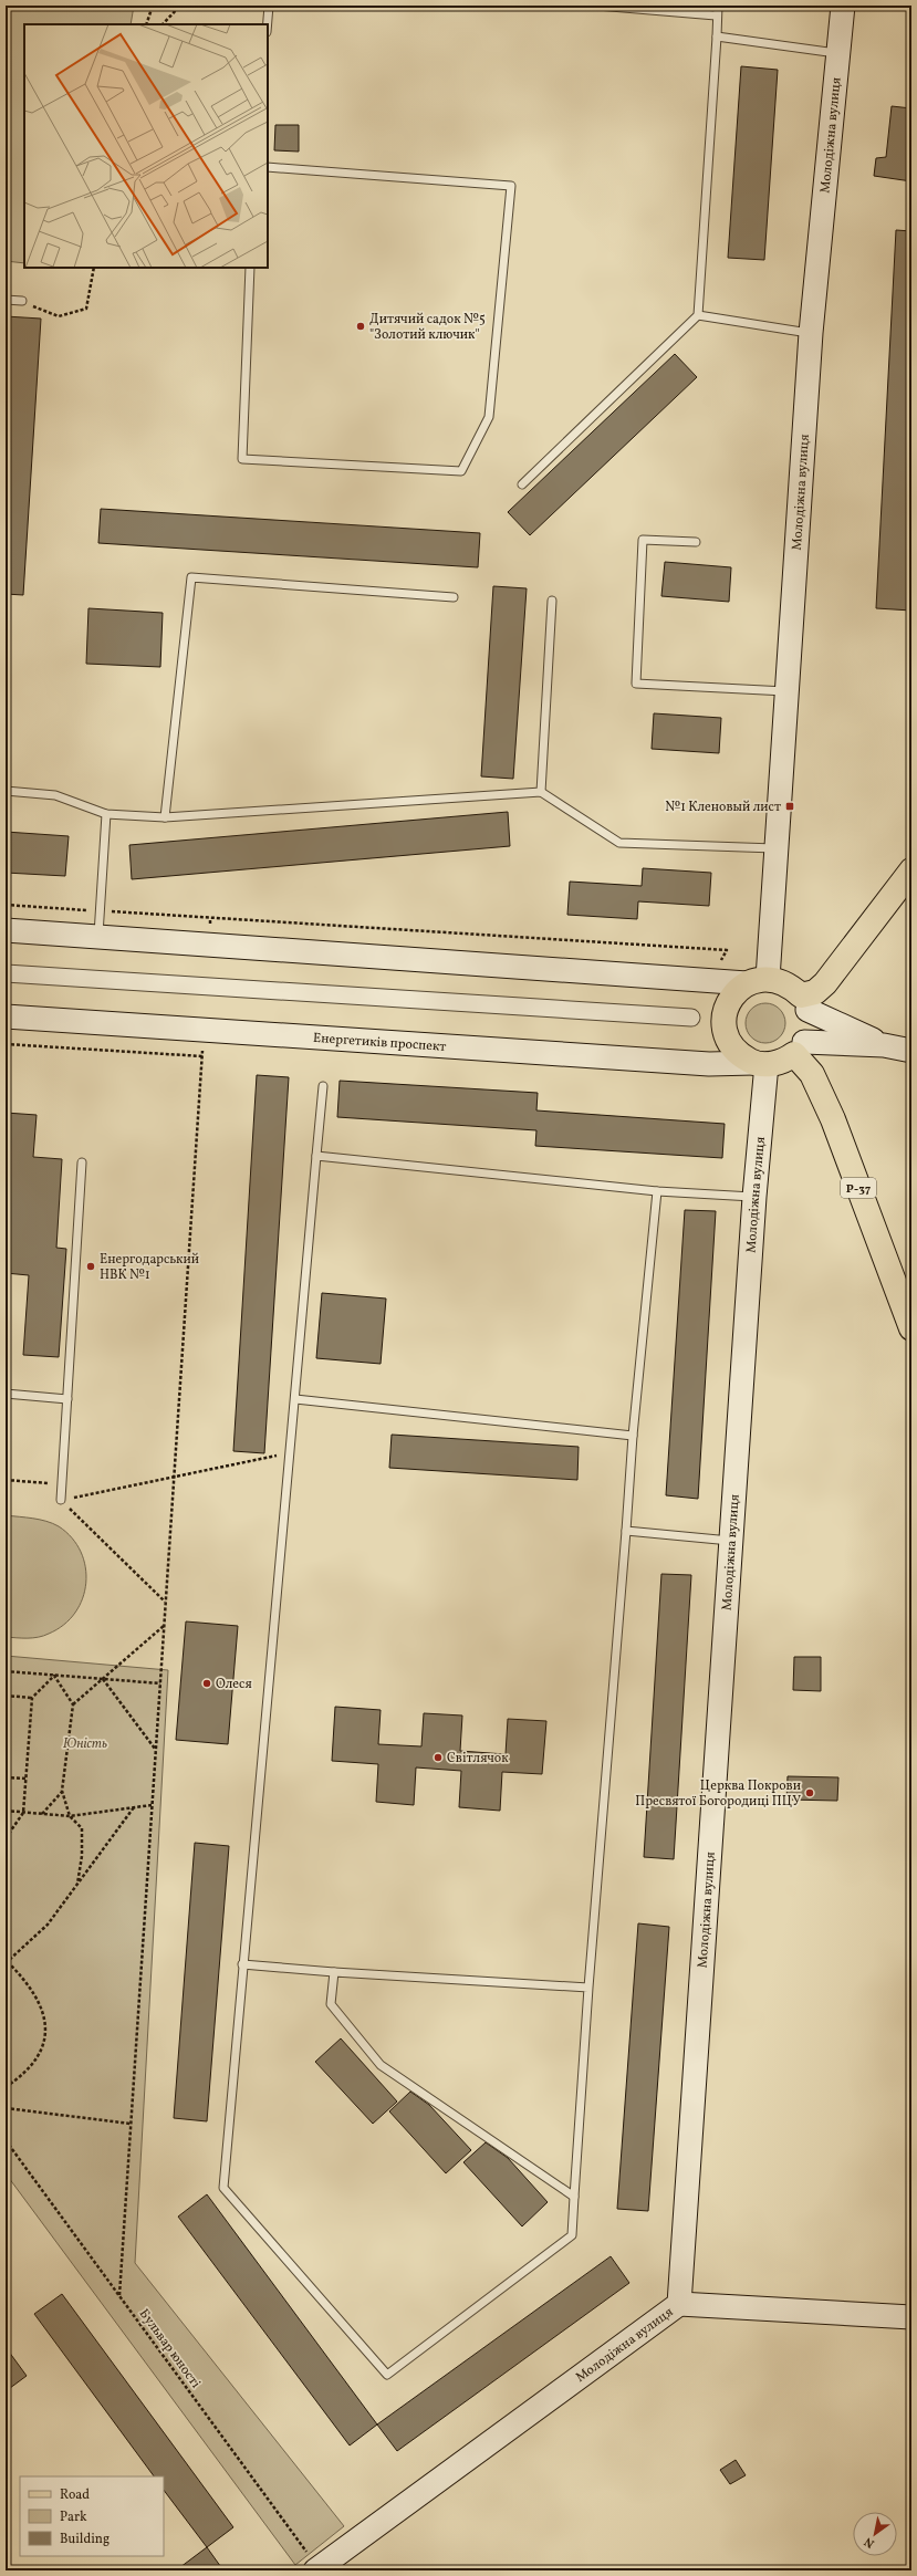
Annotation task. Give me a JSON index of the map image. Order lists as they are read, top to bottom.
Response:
{
  "streets": {
    "main road": ["Р-37"],
    "street": ["Молодіжна вулиця", "Енергетиків проспект"],
    "path": ["Бульвар юності"]
  },
  "crossings": [
    ["Молодіжна вулиця", "Енергетиків проспект"],
    ["Молодіжна вулиця", "Р-37"],
    ["Молодіжна вулиця", "Бульвар юності"],
    ["Енергетиків проспект", "Р-37"]
  ],
  "parks": ["Юність"],
  "places": {
    "other": [
      "Дитячий садок №5 \"Золотий ключик\"",
      "Енергодарський НВК №1",
      "Олеся",
      "Світлячок",
      "Церква Покрови Пресвятої Богородиці ПЦУ"
    ],
    "transit": ["№1 Кленовый лист"]
  },
  "legend": ["Road", "Park", "Building"],
  "north": "bottom left"
}
